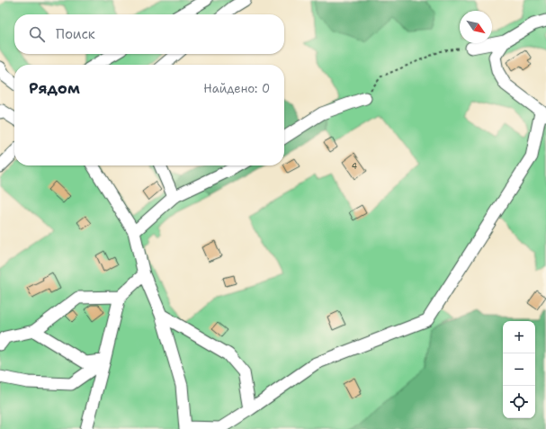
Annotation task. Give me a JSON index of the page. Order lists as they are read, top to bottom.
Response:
{
  "house_numbers": ["4"],
  "north": "bottom right",
  "page": {
    "search": "Поиск",
    "heading": ["Рядом", "Найдено: 0"],
    "map_buttons": ["+", "−"]
  }
}
